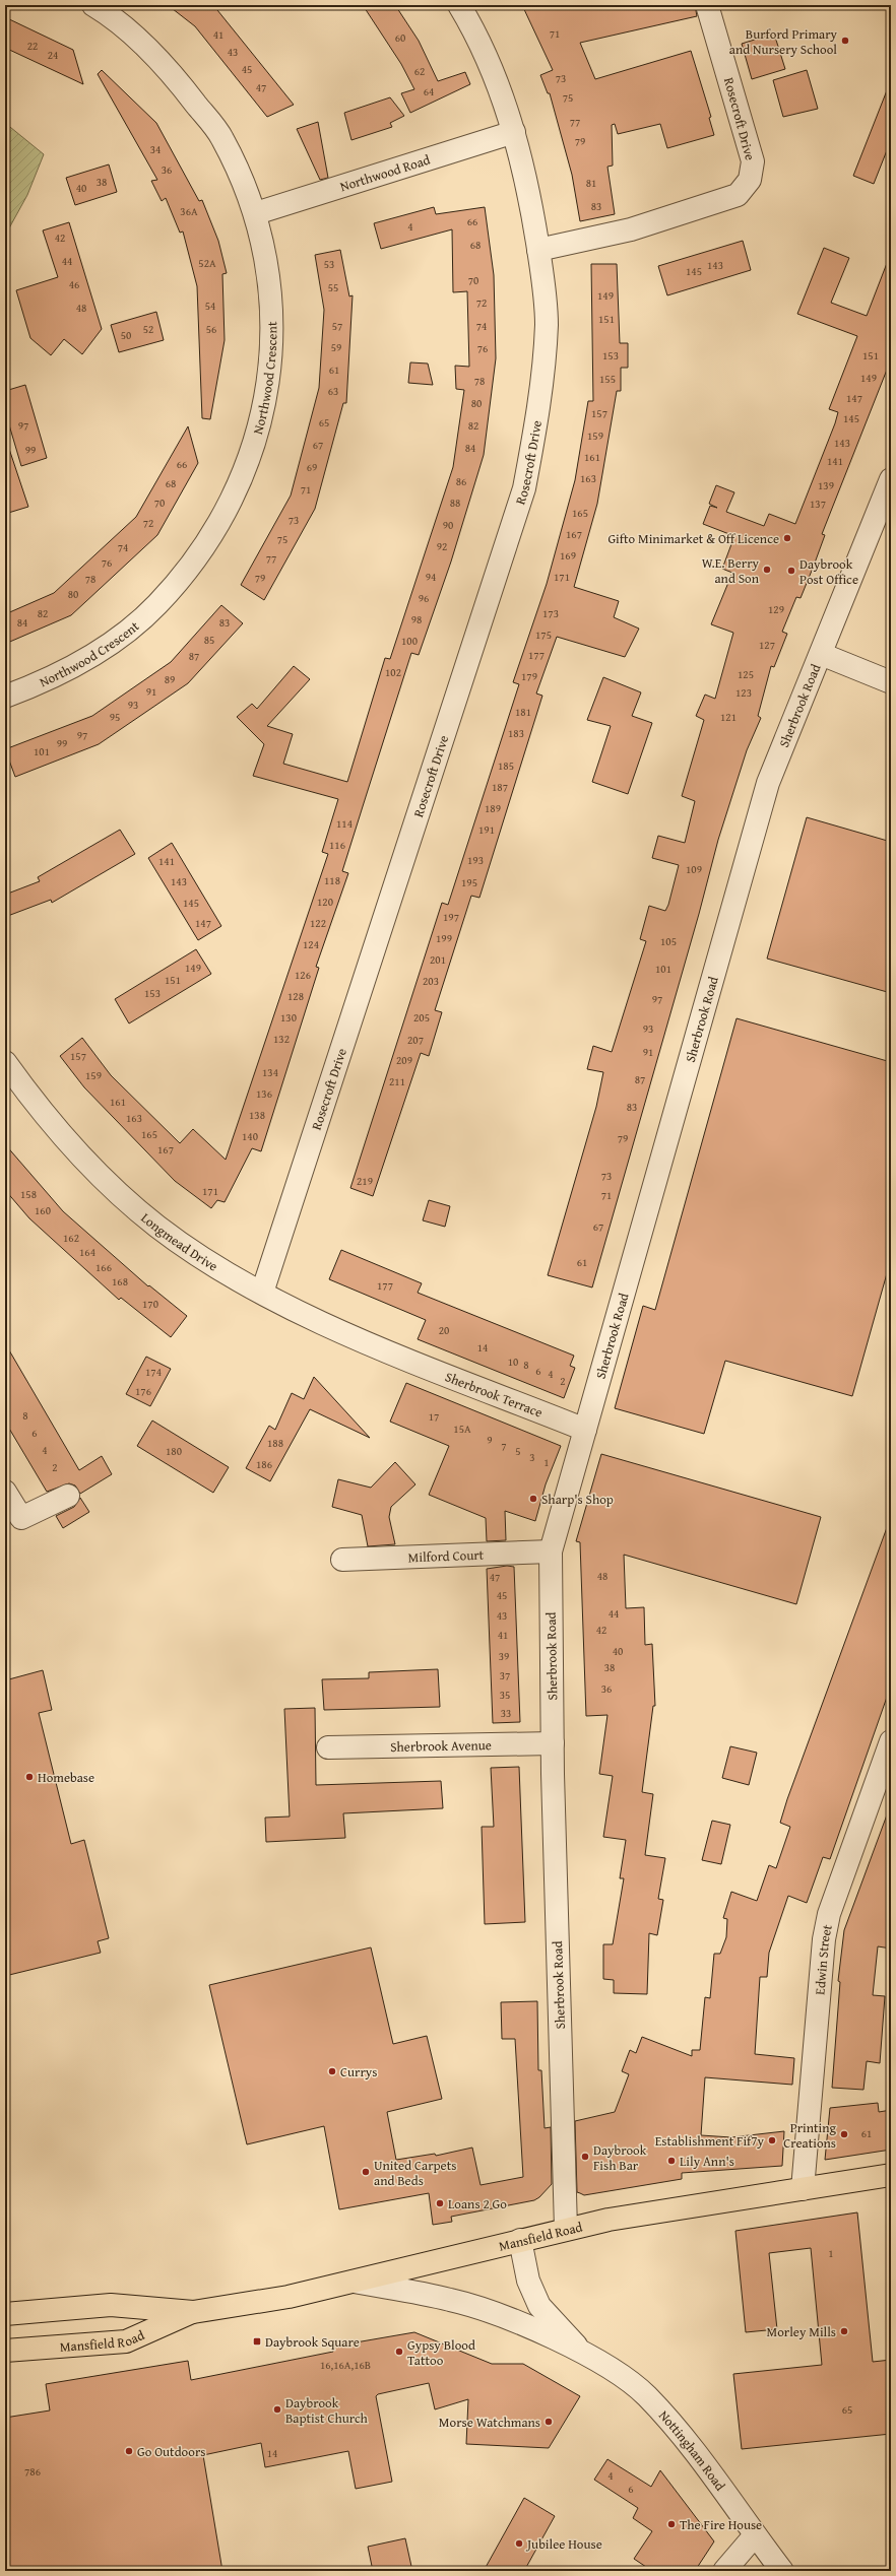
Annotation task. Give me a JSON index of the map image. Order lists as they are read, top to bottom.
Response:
{
  "streets": {
    "highway": ["Mansfield Road"],
    "street": [
      "Rosecroft Drive",
      "Northwood Road",
      "Northwood Crescent",
      "Sherbrook Road",
      "Longmead Drive",
      "Sherbrook Terrace",
      "Milford Court",
      "Sherbrook Avenue",
      "Edwin Street",
      "Nottingham Road"
    ]
  },
  "crossings": [
    ["Rosecroft Drive", "Northwood Road"],
    ["Rosecroft Drive", "Longmead Drive"],
    ["Northwood Road", "Northwood Crescent"],
    ["Sherbrook Road", "Sherbrook Terrace"],
    ["Sherbrook Road", "Milford Court"],
    ["Sherbrook Road", "Sherbrook Avenue"],
    ["Sherbrook Road", "Mansfield Road"],
    ["Longmead Drive", "Sherbrook Terrace"],
    ["Edwin Street", "Mansfield Road"],
    ["Mansfield Road", "Nottingham Road"]
  ],
  "places": {
    "other": [
      "Burford Primary and Nursery School",
      "Gifto Minimarket & Off Licence",
      "W.E. Berry and Son",
      "Daybrook Post Office",
      "Sharp's Shop",
      "Homebase",
      "Currys",
      "Printing Creations",
      "Establishment Fif7y",
      "Daybrook Fish Bar",
      "Lily Ann's",
      "United Carpets and Beds",
      "Loans 2 Go",
      "Morley Mills",
      "Gypsy Blood Tattoo",
      "Daybrook Baptist Church",
      "Morse Watchmans",
      "Go Outdoors",
      "The Fire House",
      "Jubilee House"
    ],
    "transit": ["Daybrook Square"]
  },
  "house_numbers": [
    "71",
    "41",
    "60",
    "22",
    "43",
    "24",
    "45",
    "62",
    "73",
    "47",
    "64",
    "75",
    "77",
    "79",
    "34",
    "36",
    "38",
    "81",
    "40",
    "83",
    "36A",
    "66",
    "4",
    "42",
    "68",
    "44",
    "52A",
    "53",
    "143",
    "145",
    "70",
    "46",
    "55",
    "149",
    "72",
    "54",
    "48",
    "151",
    "57",
    "74",
    "52",
    "56",
    "50",
    "59",
    "76",
    "153",
    "151",
    "61",
    "149",
    "155",
    "78",
    "63",
    "147",
    "80",
    "157",
    "145",
    "65",
    "97",
    "82",
    "159",
    "143",
    "67",
    "84",
    "99",
    "161",
    "141",
    "66",
    "69",
    "163",
    "86",
    "68",
    "139",
    "71",
    "70",
    "88",
    "137",
    "165",
    "73",
    "72",
    "90",
    "167",
    "75",
    "92",
    "74",
    "169",
    "77",
    "76",
    "94",
    "171",
    "79",
    "78",
    "80",
    "96",
    "129",
    "82",
    "173",
    "98",
    "84",
    "83",
    "175",
    "85",
    "100",
    "127",
    "177",
    "87",
    "102",
    "125",
    "179",
    "89",
    "91",
    "123",
    "93",
    "181",
    "95",
    "121",
    "183",
    "97",
    "99",
    "101",
    "185",
    "187",
    "189",
    "114",
    "191",
    "116",
    "193",
    "141",
    "109",
    "118",
    "143",
    "195",
    "120",
    "145",
    "197",
    "147",
    "122",
    "199",
    "105",
    "124",
    "201",
    "149",
    "101",
    "126",
    "151",
    "203",
    "153",
    "128",
    "97",
    "130",
    "205",
    "93",
    "132",
    "207",
    "91",
    "157",
    "209",
    "134",
    "159",
    "87",
    "211",
    "136",
    "161",
    "83",
    "138",
    "163",
    "165",
    "140",
    "79",
    "167",
    "73",
    "219",
    "171",
    "158",
    "71",
    "160",
    "67",
    "162",
    "164",
    "61",
    "166",
    "168",
    "177",
    "170",
    "20",
    "14",
    "10",
    "8",
    "6",
    "174",
    "4",
    "2",
    "176",
    "8",
    "17",
    "15A",
    "6",
    "9",
    "188",
    "7",
    "4",
    "180",
    "5",
    "3",
    "1",
    "186",
    "2",
    "48",
    "47",
    "45",
    "44",
    "43",
    "42",
    "41",
    "40",
    "39",
    "38",
    "37",
    "36",
    "35",
    "33",
    "61",
    "1",
    "16,16A,16B",
    "65",
    "14",
    "786",
    "4",
    "6"
  ]
}
